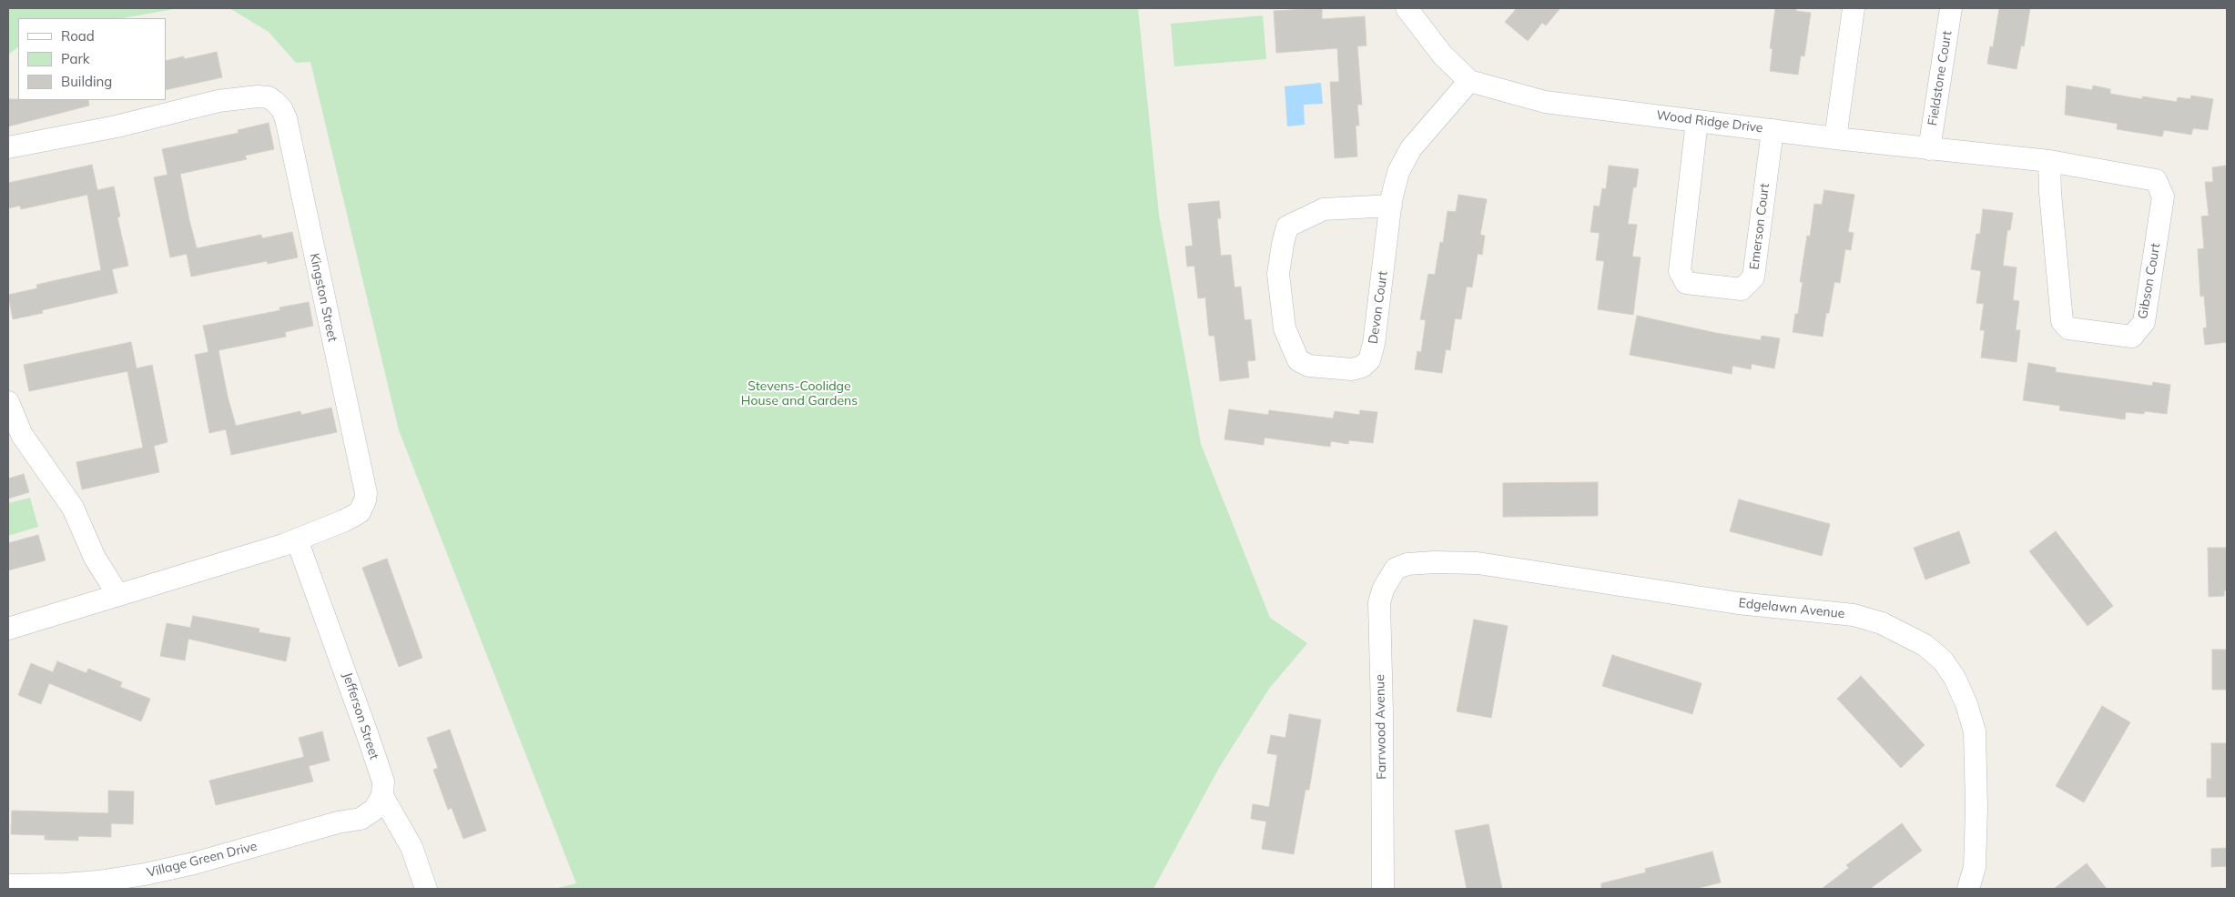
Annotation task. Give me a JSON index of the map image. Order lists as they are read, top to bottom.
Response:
{
  "streets": {
    "street": [
      "Fieldstone Court",
      "Wood Ridge Drive",
      "Emerson Court",
      "Gibson Court",
      "Kingston Street",
      "Devon Court",
      "Edgelawn Avenue",
      "Jefferson Street",
      "Farrwood Avenue",
      "Village Green Drive"
    ]
  },
  "crossings": [
    ["Fieldstone Court", "Wood Ridge Drive"],
    ["Wood Ridge Drive", "Emerson Court"],
    ["Wood Ridge Drive", "Gibson Court"],
    ["Wood Ridge Drive", "Devon Court"],
    ["Kingston Street", "Jefferson Street"],
    ["Edgelawn Avenue", "Farrwood Avenue"],
    ["Jefferson Street", "Village Green Drive"]
  ],
  "parks": ["Stevens-Coolidge House and Gardens"],
  "legend": ["Road", "Park", "Building"]
}
